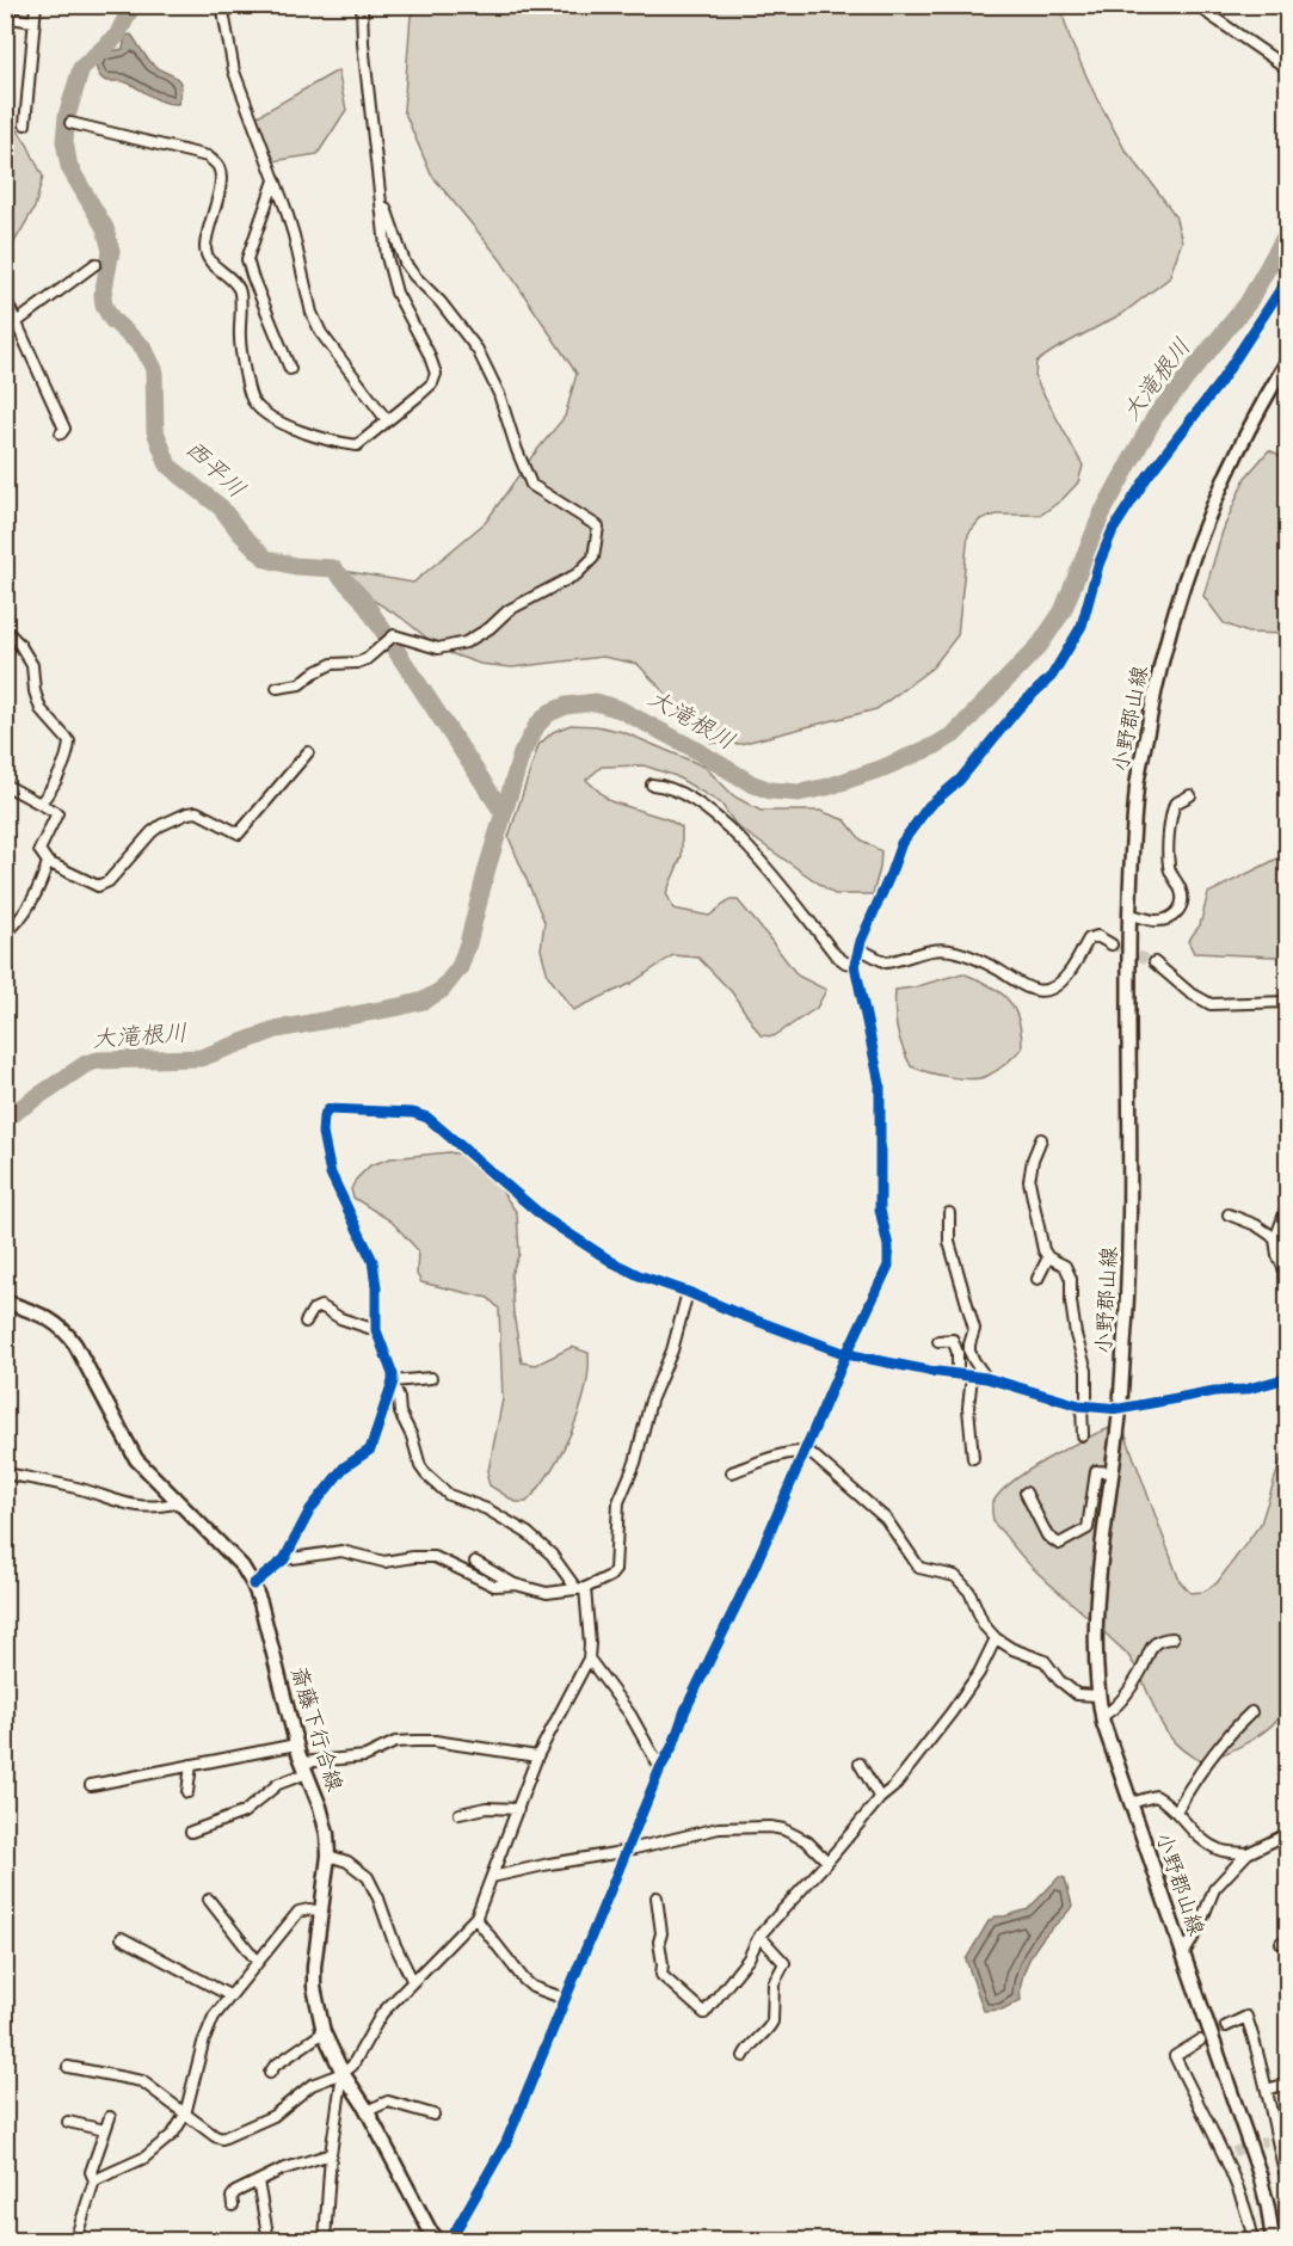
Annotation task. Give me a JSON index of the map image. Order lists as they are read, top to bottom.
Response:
{
  "streets": {
    "main road": ["小野郡山線", "斎藤下行合線"]
  },
  "water": ["大滝根川", "西平川"]
}
